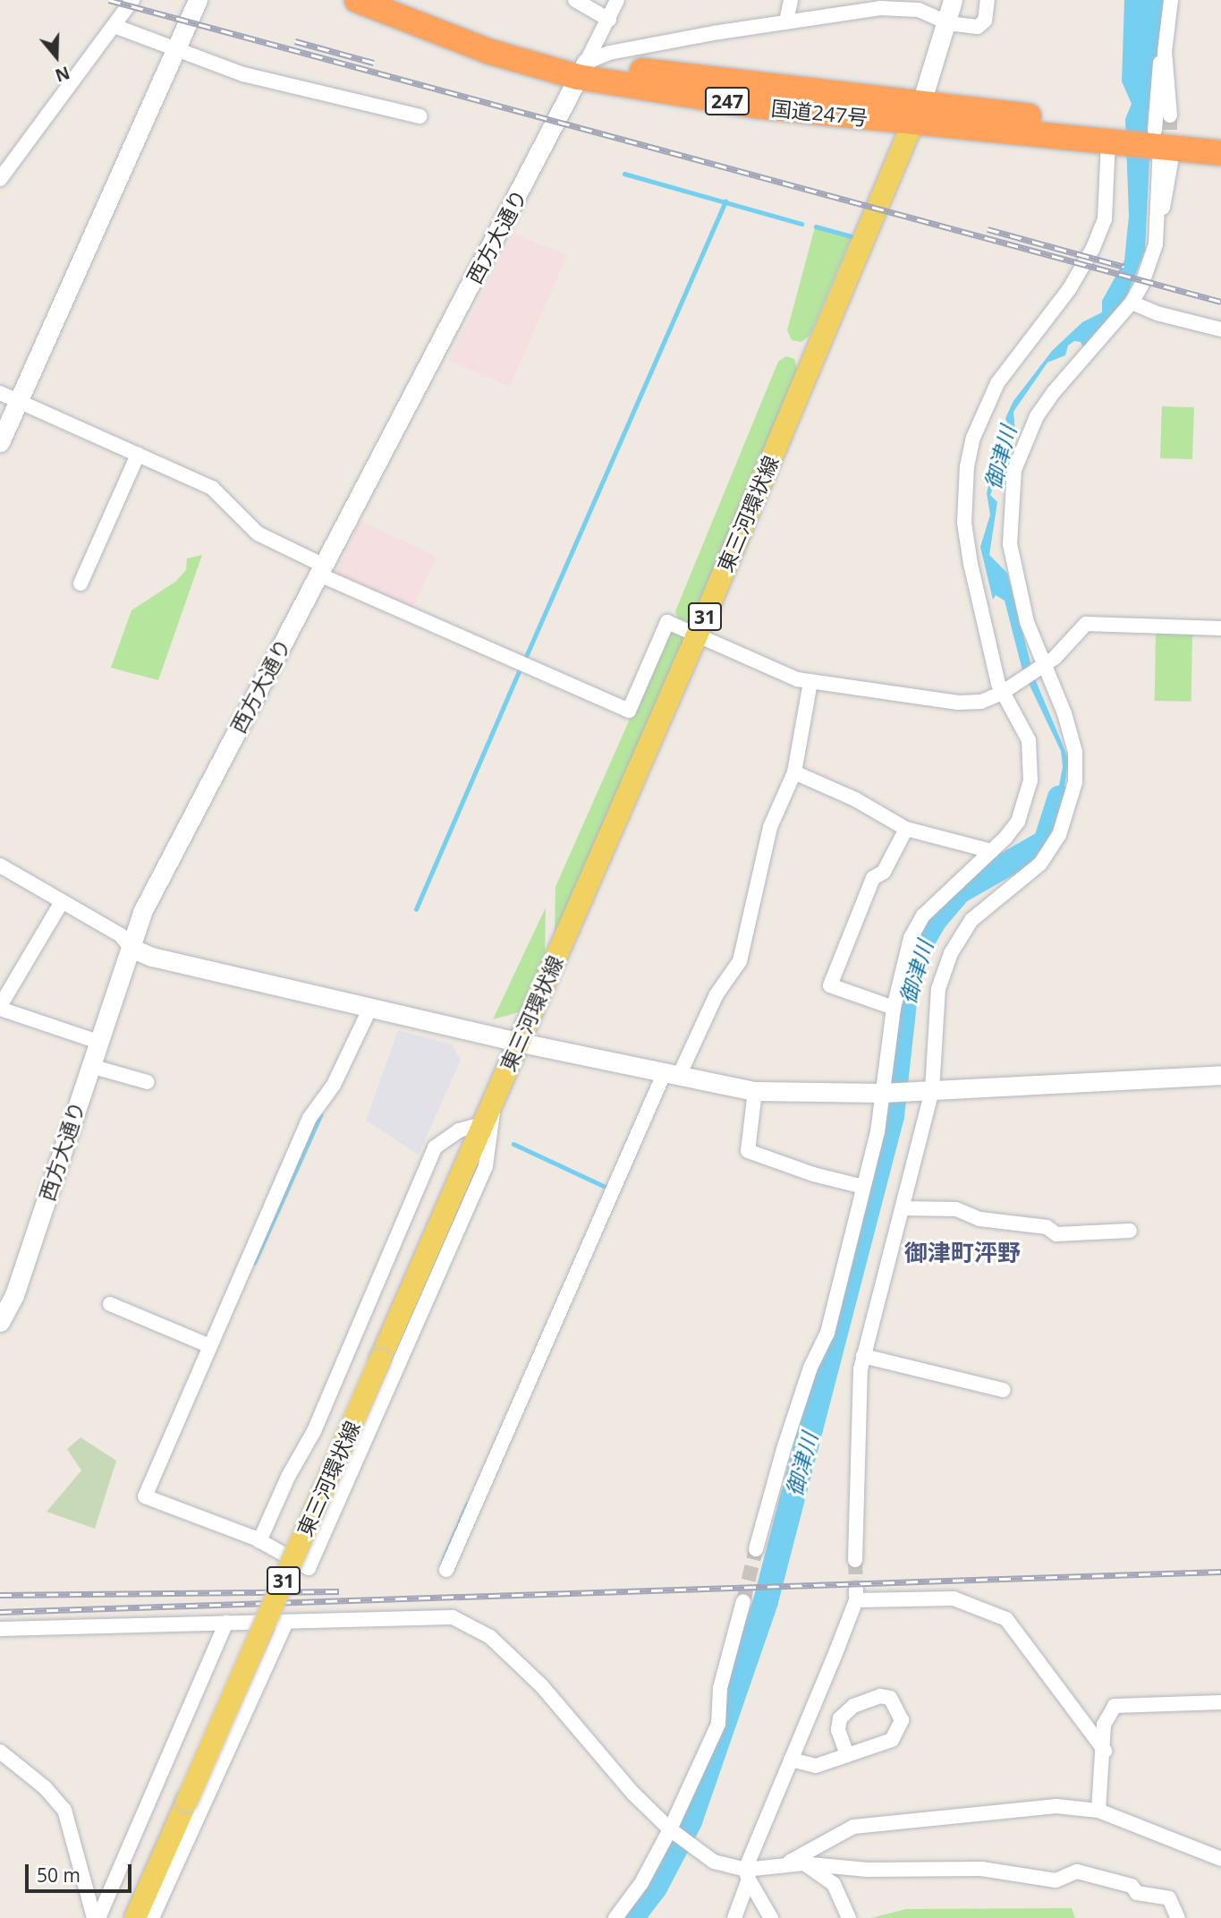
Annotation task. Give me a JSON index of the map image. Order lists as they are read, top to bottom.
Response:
{
  "streets": {
    "highway": ["247", "国道247号"],
    "main road": ["東三河環状線", "31"],
    "street": ["西方大通り"]
  },
  "crossings": [
    ["国道247号", "西方大通り"],
    ["国道247号", "東三河環状線"]
  ],
  "districts": ["御津町泙野"],
  "water": ["御津川"],
  "scale_bar": "50 m",
  "north": "bottom"
}
